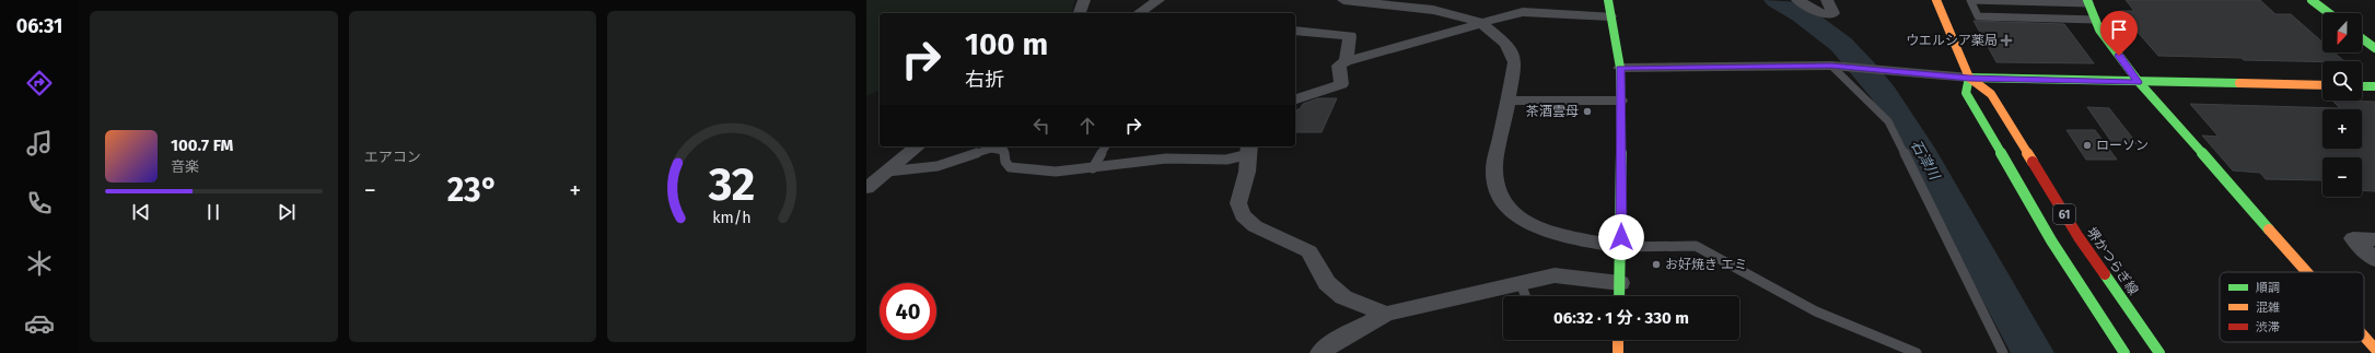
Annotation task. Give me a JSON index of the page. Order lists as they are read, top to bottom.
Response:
{
  "streets": {
    "street": ["61", "堺かつらぎ線"]
  },
  "water": ["石津川"],
  "places": {
    "health": ["ウエルシア薬局"],
    "other": ["茶酒雲母", "ローソン", "お好焼き エミ"]
  },
  "legend": ["順調", "混雑", "渋滞"],
  "north": "bottom",
  "page": {
    "tabs": "06:31",
    "tile": "エアコン",
    "map_buttons": ["+", "−"],
    "turn": ["100 m", "右折"],
    "song": ["100.7 FM", "音楽"],
    "heat": ["−", "23°", "+"],
    "limit": "40",
    "trip": "06:32 · 1 分 · 330 m",
    "gauge": ["32", "km/h"]
  }
}
